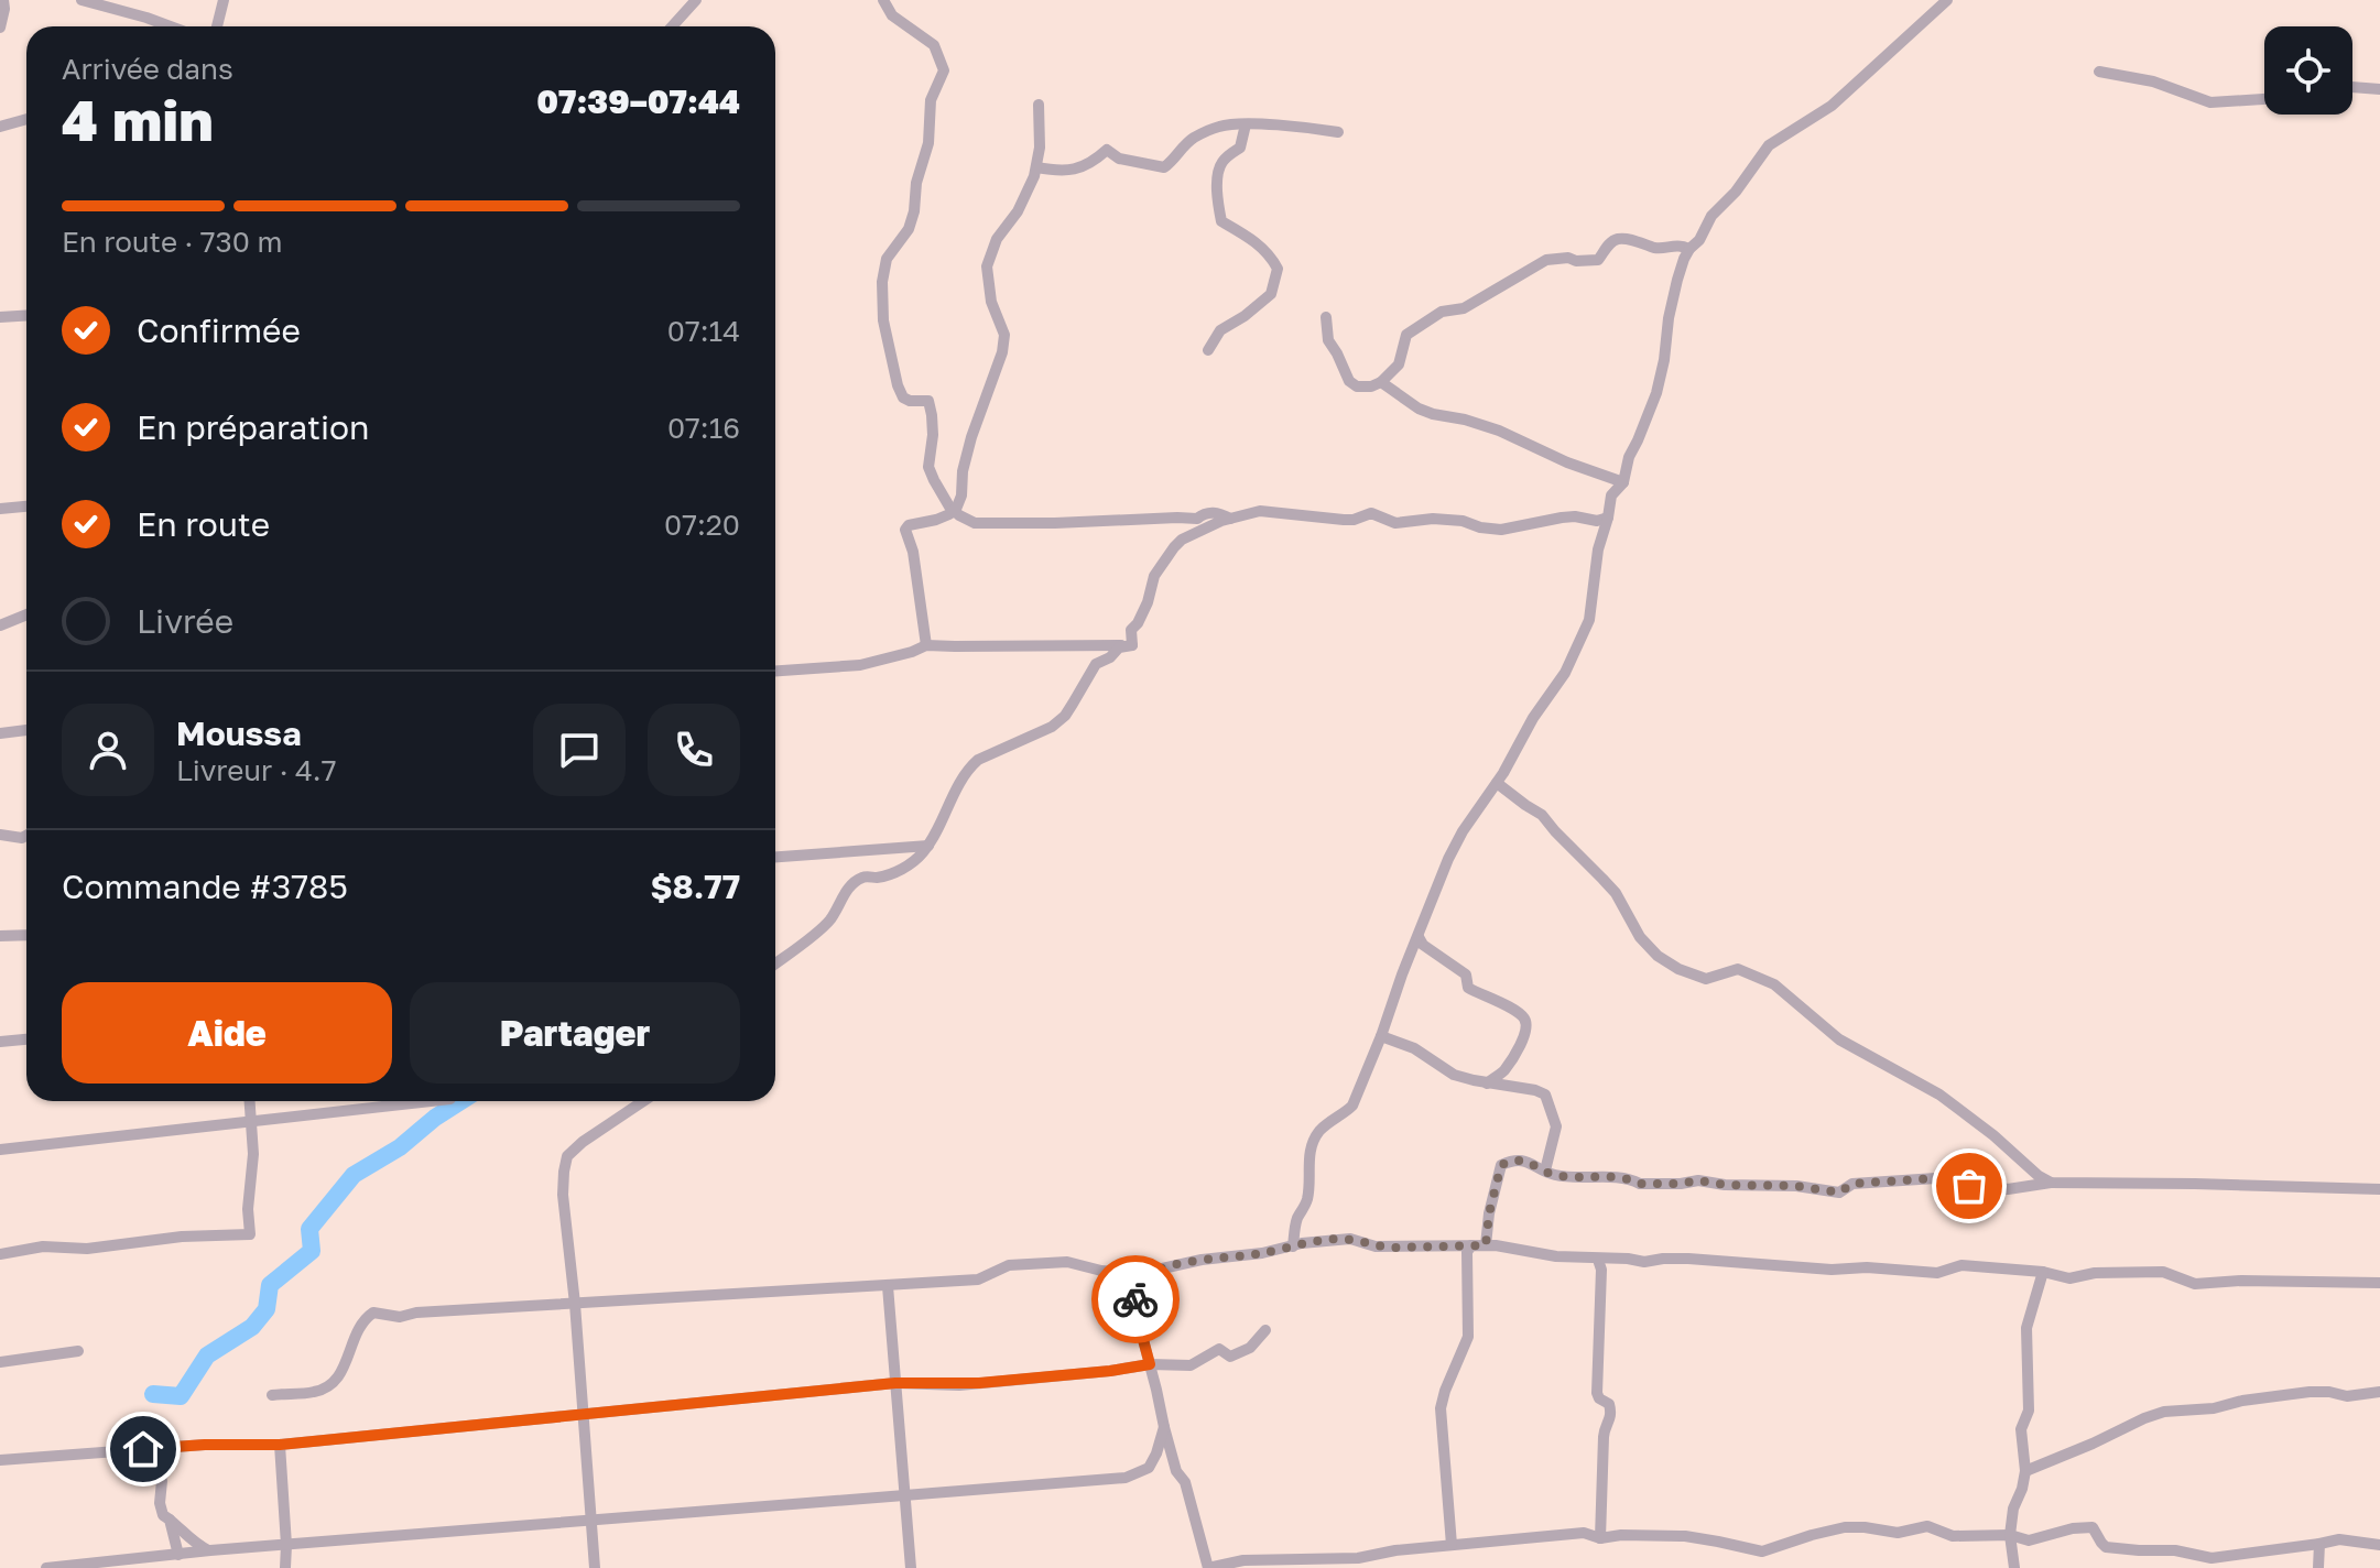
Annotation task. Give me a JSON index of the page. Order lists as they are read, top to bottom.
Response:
{
  "page": {
    "heading": ["4 min", "Arrivée dans", "07:39–07:44"],
    "panel": [
      "Moussa",
      "Livreur · 4.7",
      "Commande #3785",
      "$8.77"
    ],
    "bar": "En route · 730 m",
    "list": [
      ["Confirmée", "07:14"],
      ["En préparation", "07:16"],
      ["En route", "07:20"],
      "Livrée"
    ],
    "buttons": ["Aide", "Partager"]
  }
}
